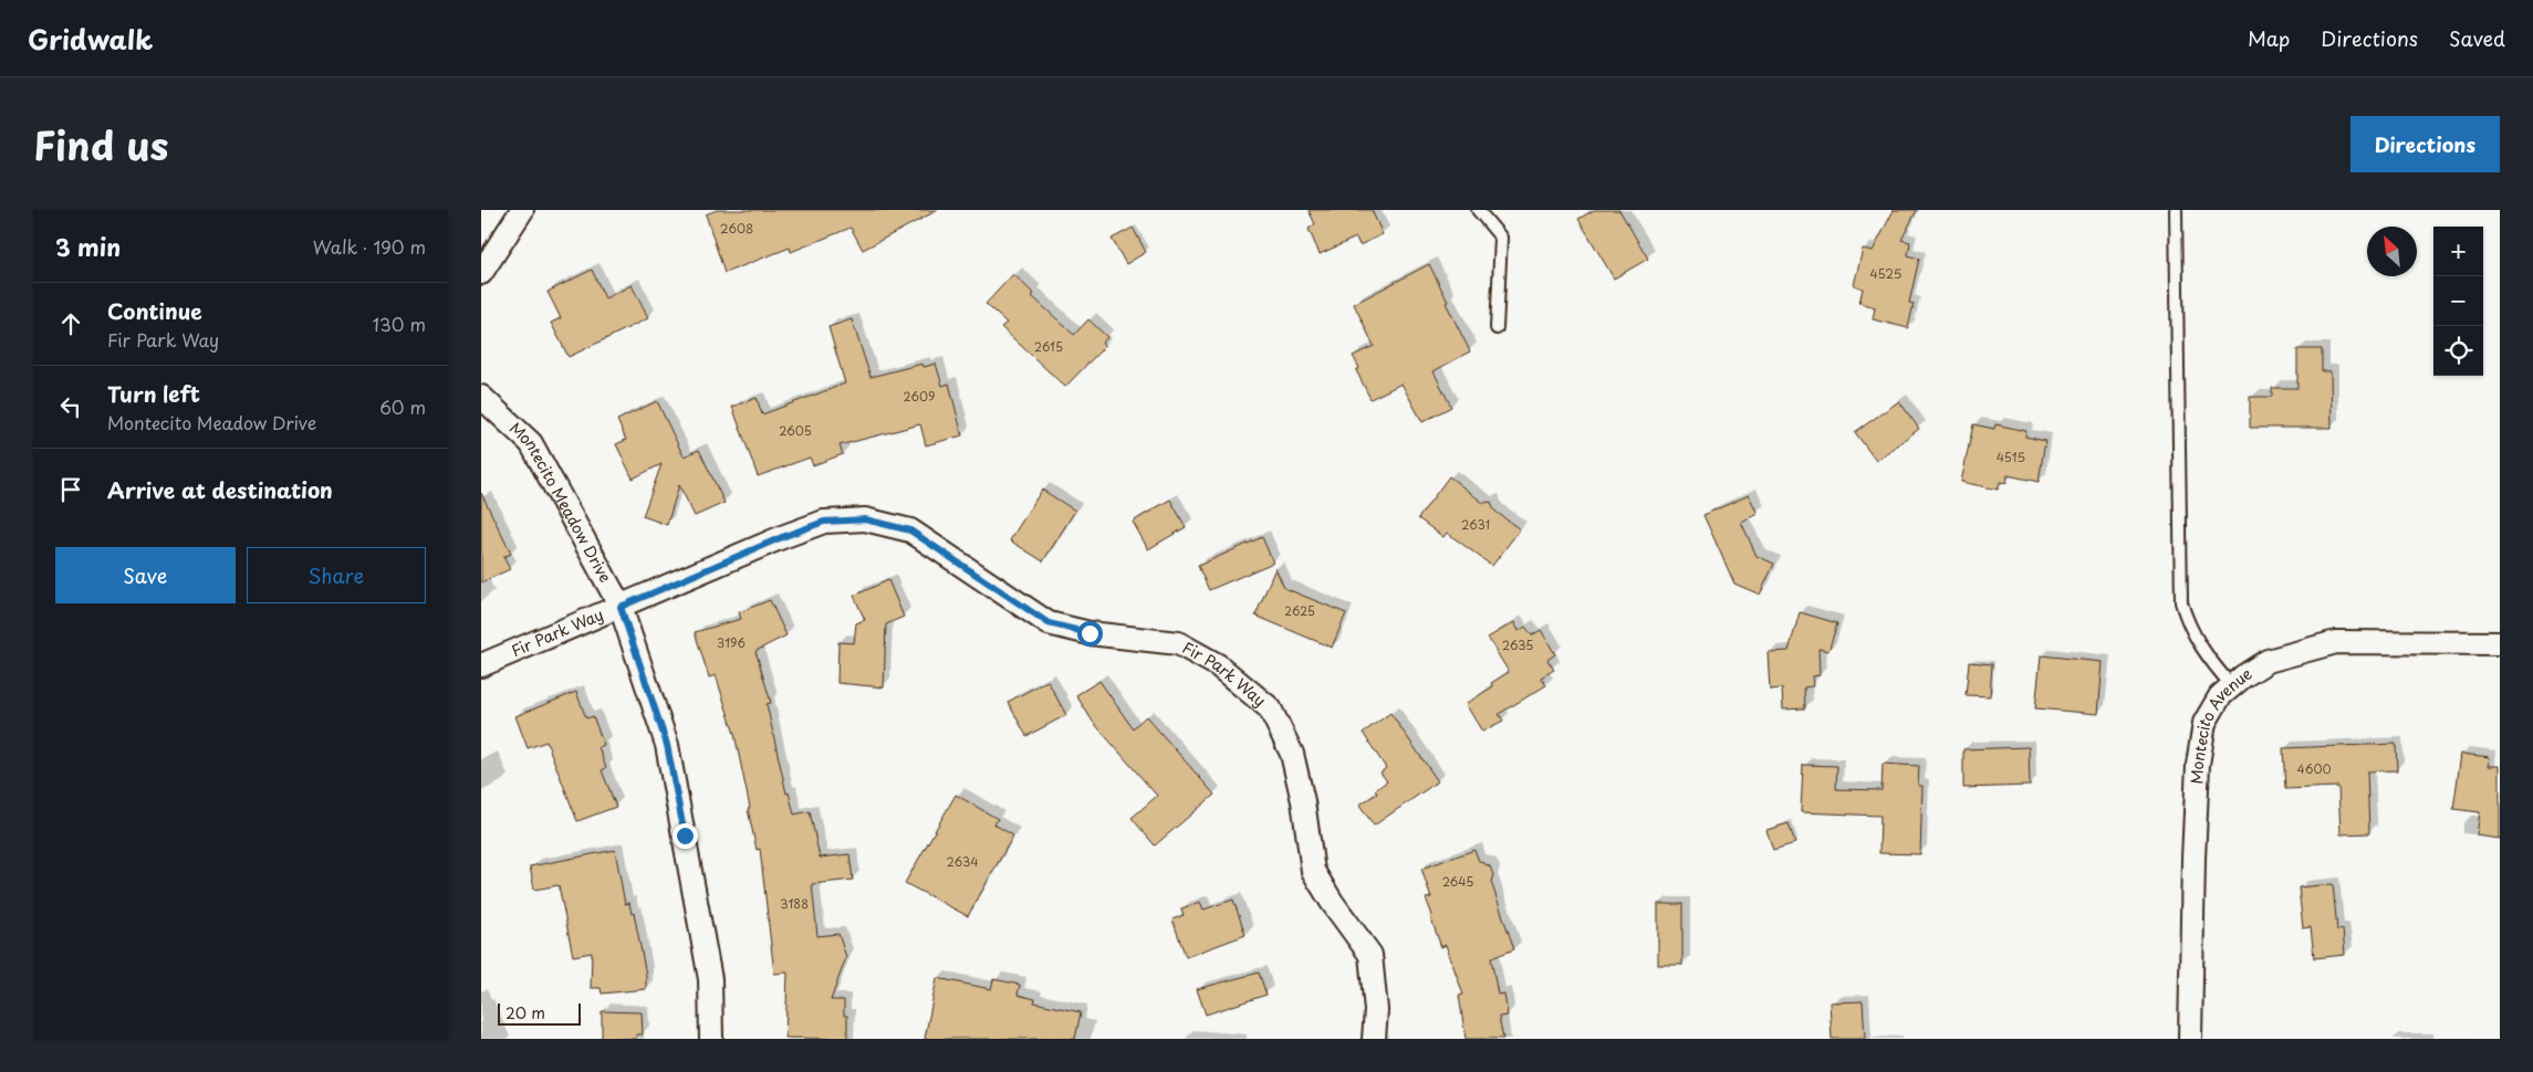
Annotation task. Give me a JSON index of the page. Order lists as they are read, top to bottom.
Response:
{
  "streets": {
    "street": ["Montecito Meadow Drive", "Fir Park Way", "Montecito Avenue"]
  },
  "crossings": [
    ["Montecito Meadow Drive", "Fir Park Way"]
  ],
  "house_numbers": [
    "2608",
    "4525",
    "2615",
    "2609",
    "2605",
    "4515",
    "2631",
    "2625",
    "3196",
    "2635",
    "4600",
    "2634",
    "2645",
    "3188"
  ],
  "scale_bar": "20 m",
  "north": "top left",
  "page": {
    "header": "Gridwalk",
    "nav": ["Map", "Directions", "Saved"],
    "title": "Find us",
    "buttons": [
      "Directions",
      ["Save", "Share"]
    ],
    "heading": ["3 min", "Walk · 190 m"],
    "map_buttons": ["+", "−"],
    "list": [
      ["Continue", "Fir Park Way", "130 m"],
      ["Turn left", "Montecito Meadow Drive", "60 m"],
      "Arrive at destination"
    ],
    "scale": "20 m"
  }
}
